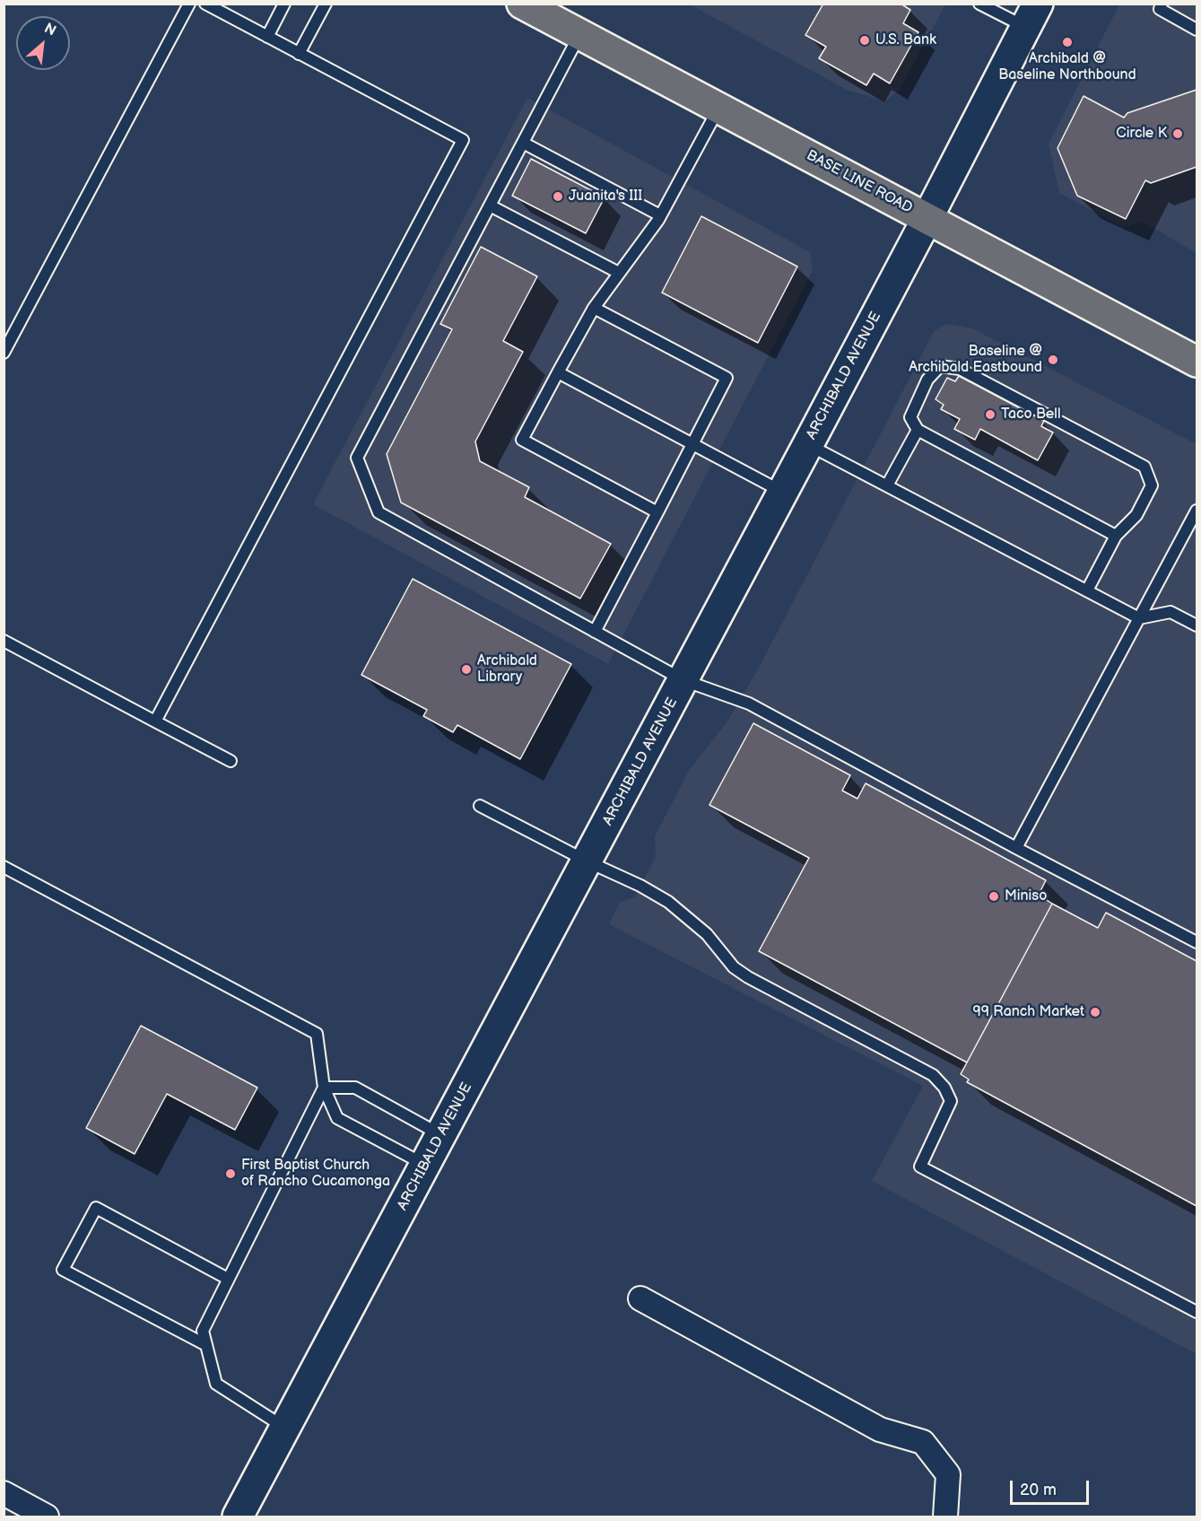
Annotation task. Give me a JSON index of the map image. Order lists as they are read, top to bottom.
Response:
{
  "streets": {
    "main road": ["BASE LINE ROAD", "ARCHIBALD AVENUE"]
  },
  "crossings": [
    ["BASE LINE ROAD", "ARCHIBALD AVENUE"]
  ],
  "places": [
    "U.S. Bank",
    "Archibald @ Baseline Northbound",
    "Circle K",
    "Juanita's III",
    "Baseline @ Archibald Eastbound",
    "Taco Bell",
    "Archibald Library",
    "Miniso",
    "99 Ranch Market",
    "First Baptist Church of Rancho Cucamonga"
  ],
  "scale_bar": "20 m",
  "north": "top right"
}
